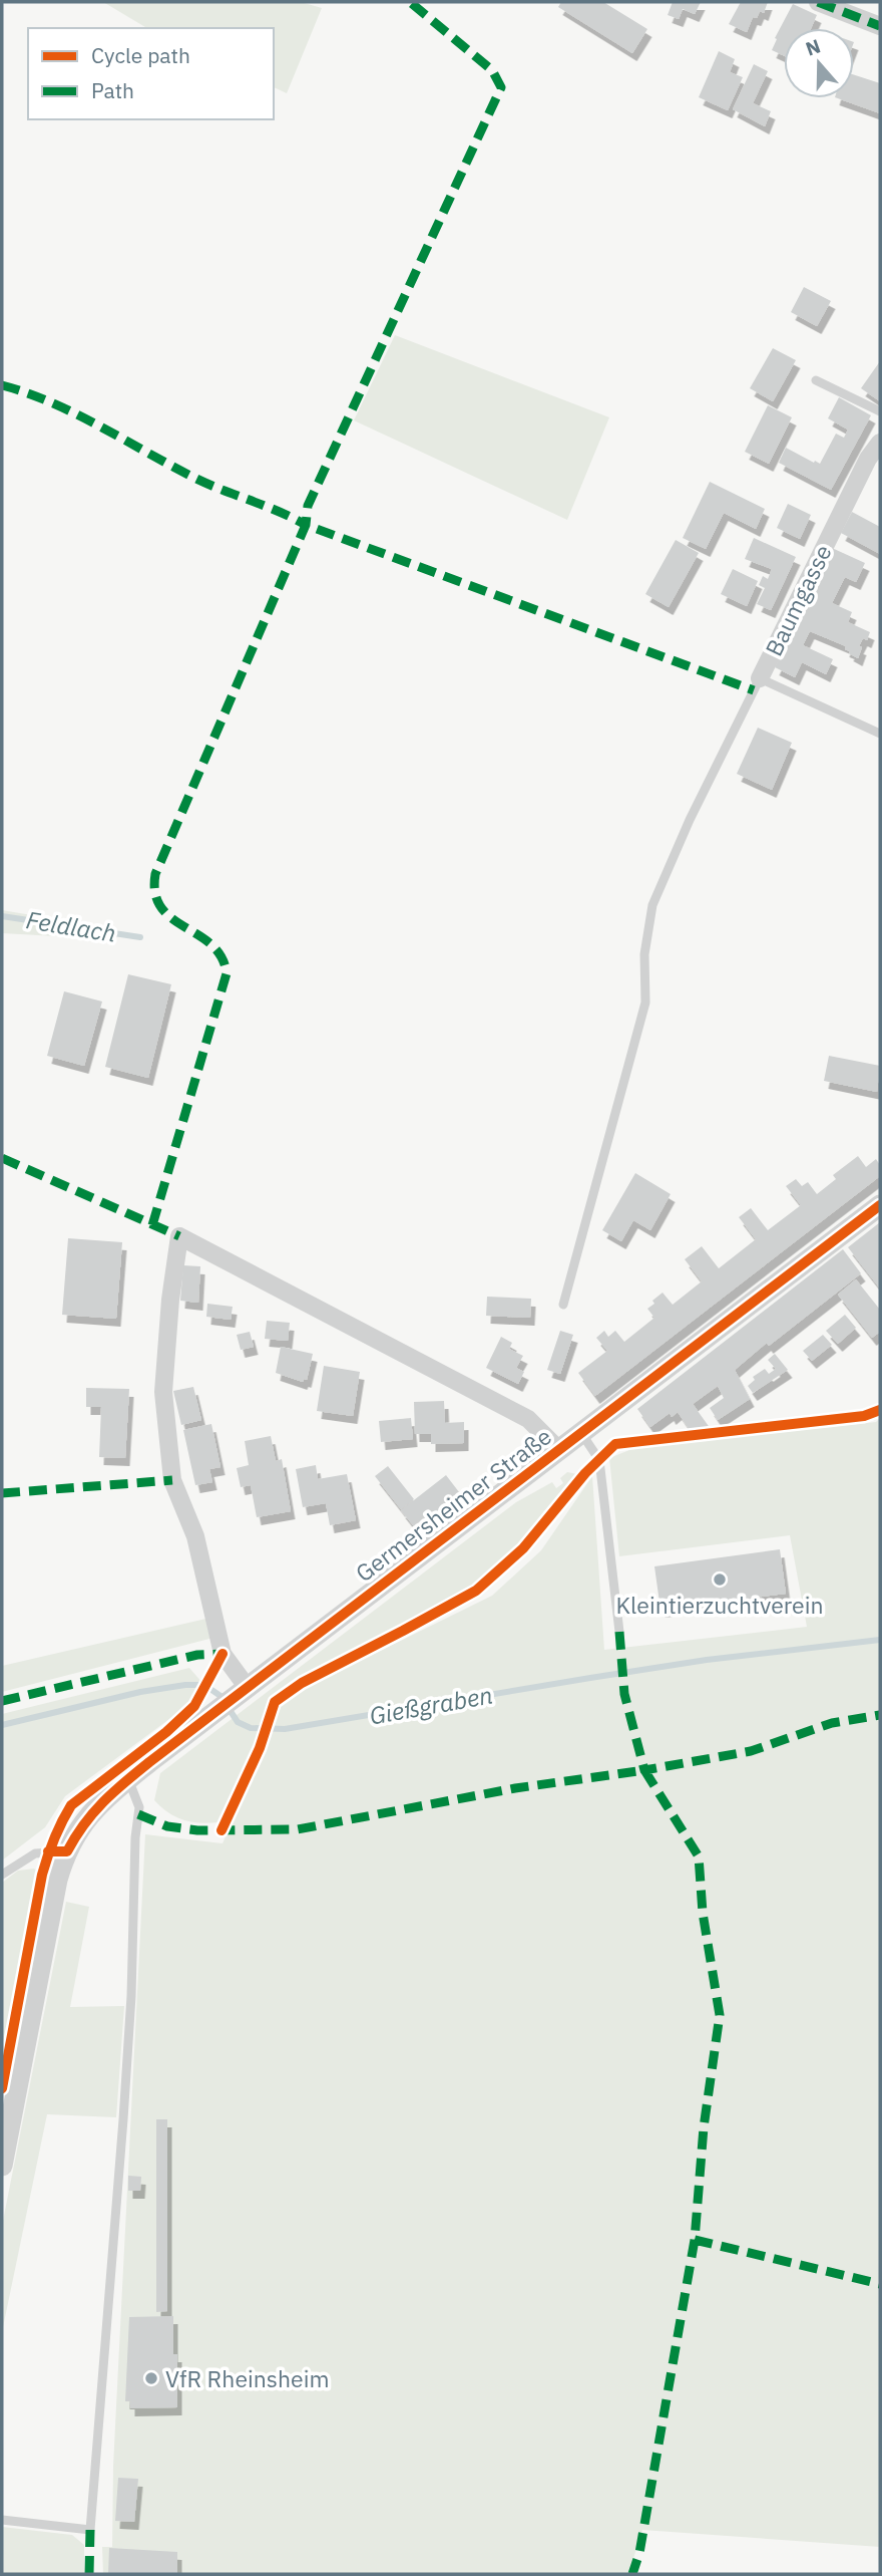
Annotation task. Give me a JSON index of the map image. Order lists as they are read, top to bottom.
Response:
{
  "streets": {
    "street": ["Baumgasse", "Germersheimer Straße"]
  },
  "water": ["Feldlach", "Gießgraben"],
  "places": ["Kleintierzuchtverein", "VfR Rheinsheim"],
  "legend": ["Cycle path", "Path"],
  "north": "top"
}
